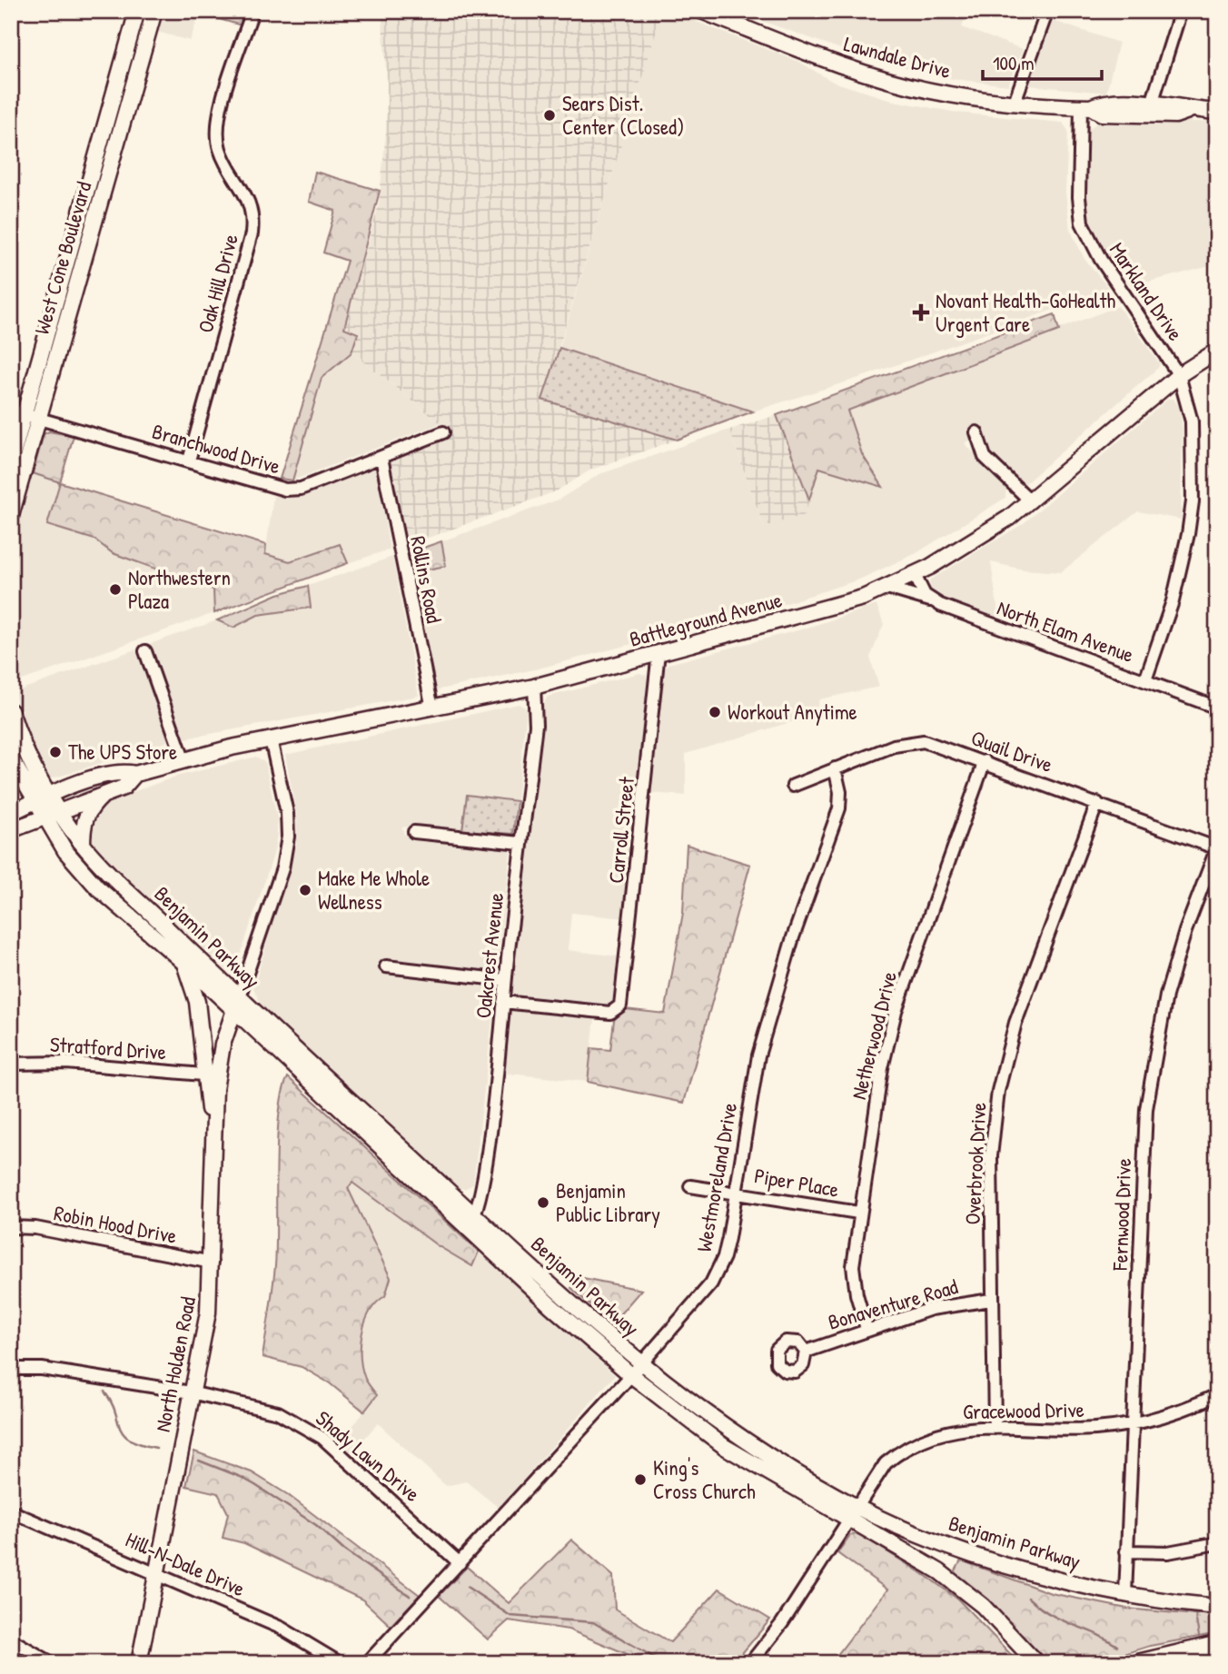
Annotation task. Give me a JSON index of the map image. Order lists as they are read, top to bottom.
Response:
{
  "streets": {
    "main road": [
      "Lawndale Drive",
      "West Cone Boulevard",
      "Battleground Avenue",
      "Benjamin Parkway",
      "North Holden Road"
    ],
    "street": [
      "Oak Hill Drive",
      "Markland Drive",
      "Branchwood Drive",
      "Rollins Road",
      "North Elam Avenue",
      "Quail Drive",
      "Carroll Street",
      "Oakcrest Avenue",
      "Netherwood Drive",
      "Stratford Drive",
      "Overbrook Drive",
      "Westmoreland Drive",
      "Piper Place",
      "Fernwood Drive",
      "Robin Hood Drive",
      "Bonaventure Road",
      "Gracewood Drive",
      "Shady Lawn Drive",
      "Hill-N-Dale Drive"
    ]
  },
  "crossings": [
    ["Lawndale Drive", "Markland Drive"],
    ["West Cone Boulevard", "Branchwood Drive"],
    ["Oak Hill Drive", "Branchwood Drive"],
    ["Markland Drive", "Battleground Avenue"],
    ["Markland Drive", "North Elam Avenue"],
    ["Branchwood Drive", "Rollins Road"],
    ["Rollins Road", "Battleground Avenue"],
    ["Battleground Avenue", "North Elam Avenue"],
    ["Battleground Avenue", "Carroll Street"],
    ["Battleground Avenue", "Benjamin Parkway"],
    ["Battleground Avenue", "Oakcrest Avenue"],
    ["Quail Drive", "Netherwood Drive"],
    ["Quail Drive", "Overbrook Drive"],
    ["Quail Drive", "Westmoreland Drive"],
    ["Quail Drive", "Fernwood Drive"],
    ["Carroll Street", "Oakcrest Avenue"],
    ["Benjamin Parkway", "Oakcrest Avenue"],
    ["Benjamin Parkway", "Westmoreland Drive"],
    ["Benjamin Parkway", "Fernwood Drive"],
    ["Benjamin Parkway", "North Holden Road"],
    ["Benjamin Parkway", "Gracewood Drive"],
    ["Netherwood Drive", "Piper Place"],
    ["Netherwood Drive", "Bonaventure Road"],
    ["Overbrook Drive", "Bonaventure Road"],
    ["Overbrook Drive", "Gracewood Drive"],
    ["Westmoreland Drive", "Piper Place"],
    ["Westmoreland Drive", "Shady Lawn Drive"],
    ["Fernwood Drive", "Gracewood Drive"],
    ["Robin Hood Drive", "North Holden Road"],
    ["North Holden Road", "Shady Lawn Drive"],
    ["North Holden Road", "Hill-N-Dale Drive"]
  ],
  "places": {
    "other": [
      "Sears Dist. Center (Closed)",
      "Northwestern Plaza",
      "Workout Anytime",
      "The UPS Store",
      "Make Me Whole Wellness",
      "Benjamin Public Library",
      "King's Cross Church"
    ],
    "health": ["Novant Health-GoHealth Urgent Care"]
  },
  "scale_bar": "100 m"
}
